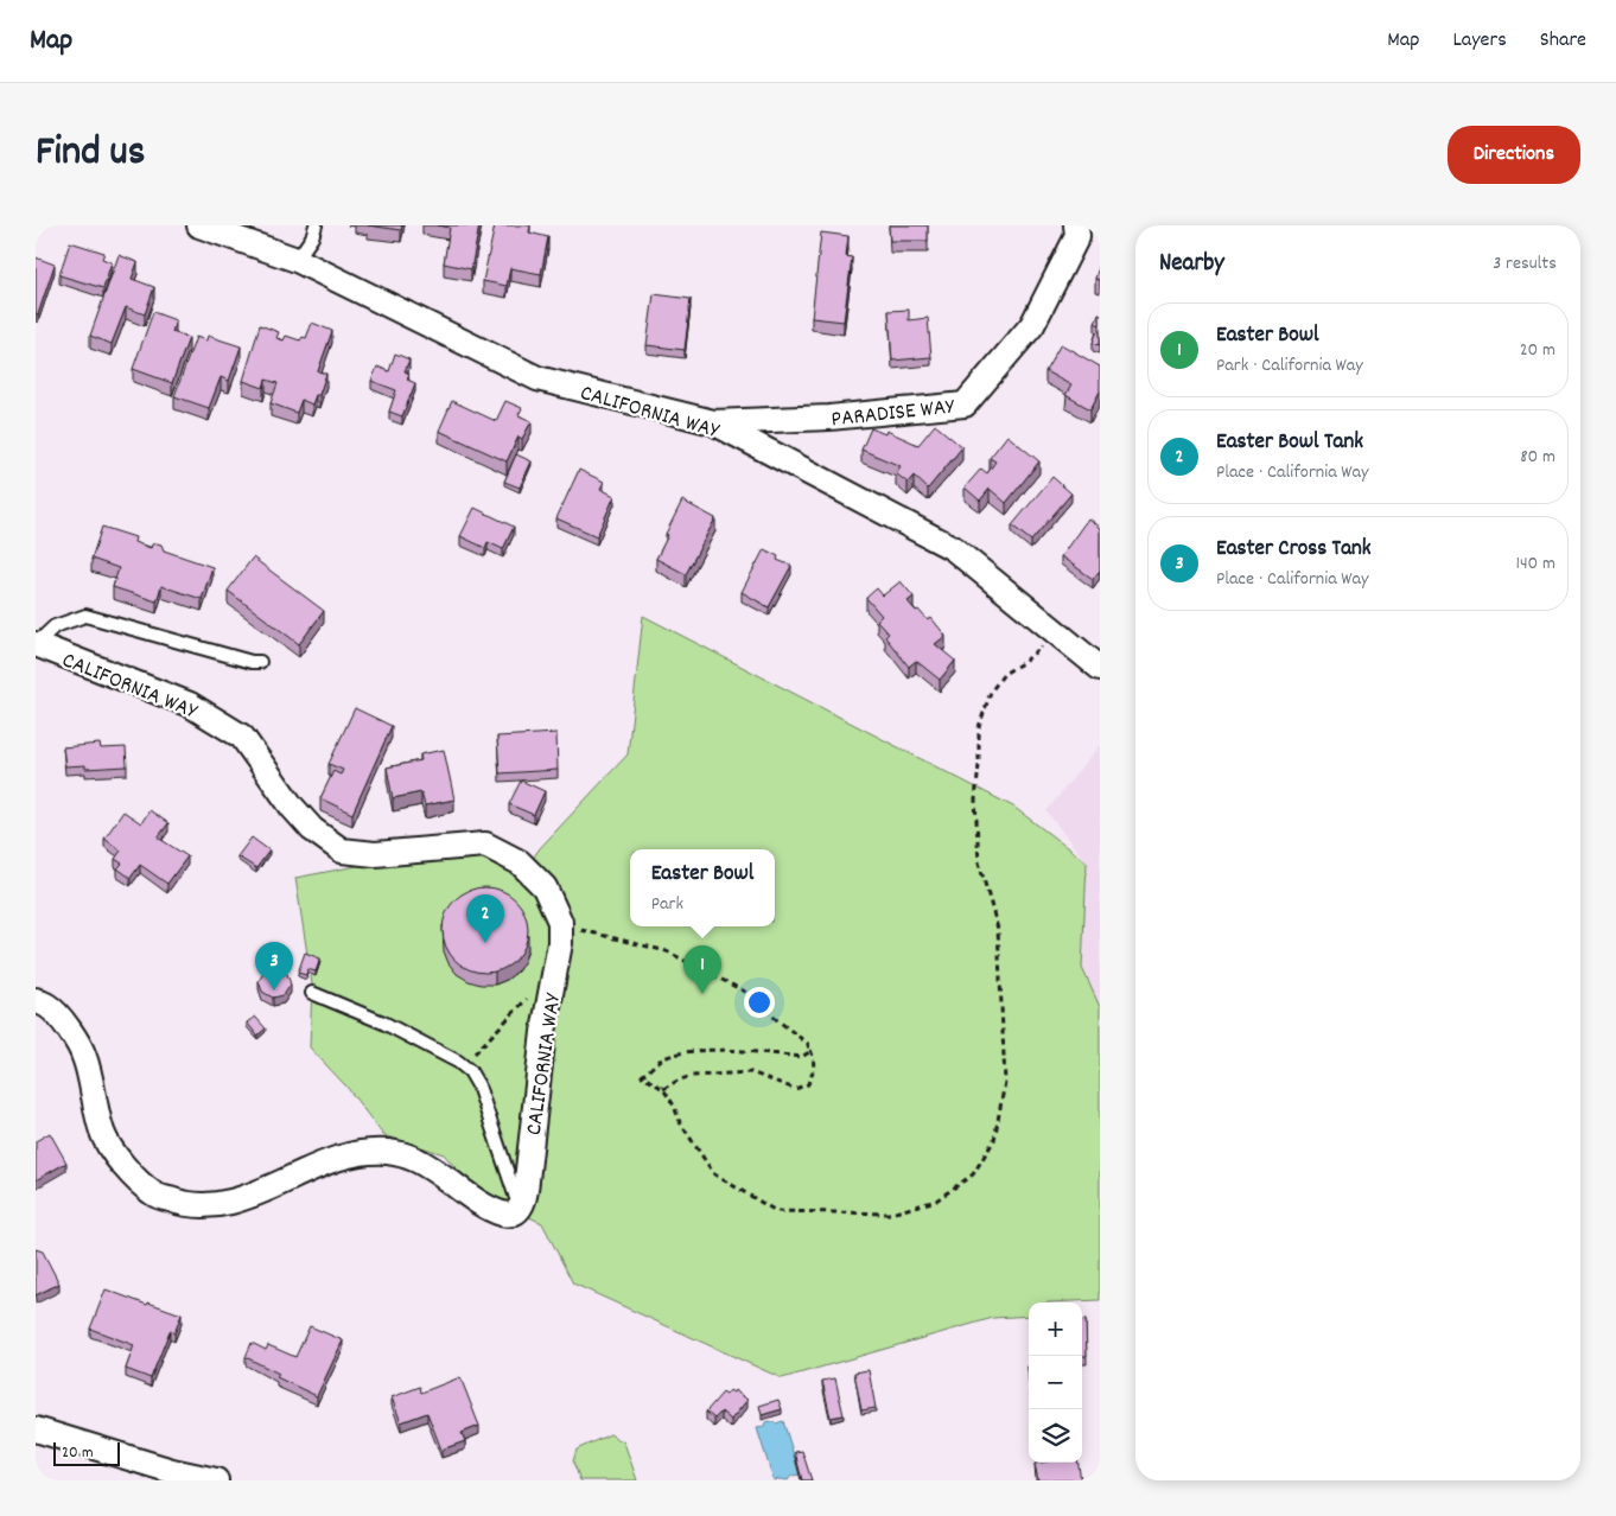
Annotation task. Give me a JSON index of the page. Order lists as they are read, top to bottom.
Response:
{
  "streets": {
    "street": ["CALIFORNIA WAY", "PARADISE WAY"]
  },
  "crossings": [
    ["CALIFORNIA WAY", "PARADISE WAY"]
  ],
  "scale_bar": "20 m",
  "page": {
    "header": "Map",
    "nav": ["Map", "Layers", "Share"],
    "title": "Find us",
    "buttons": "Directions",
    "heading": ["Nearby", "3 results"],
    "list": [
      {
        "mark": "1",
        "name": "Easter Bowl",
        "note": "Park · California Way",
        "value": "20 m"
      },
      {
        "mark": "2",
        "name": "Easter Bowl Tank",
        "note": "Place · California Way",
        "value": "80 m"
      },
      {
        "mark": "3",
        "name": "Easter Cross Tank",
        "note": "Place · California Way",
        "value": "140 m"
      }
    ],
    "popup": ["Easter Bowl", "Park"],
    "pins": ["2", "3", "1"],
    "map_buttons": ["+", "−"],
    "scale": "20 m"
  }
}
